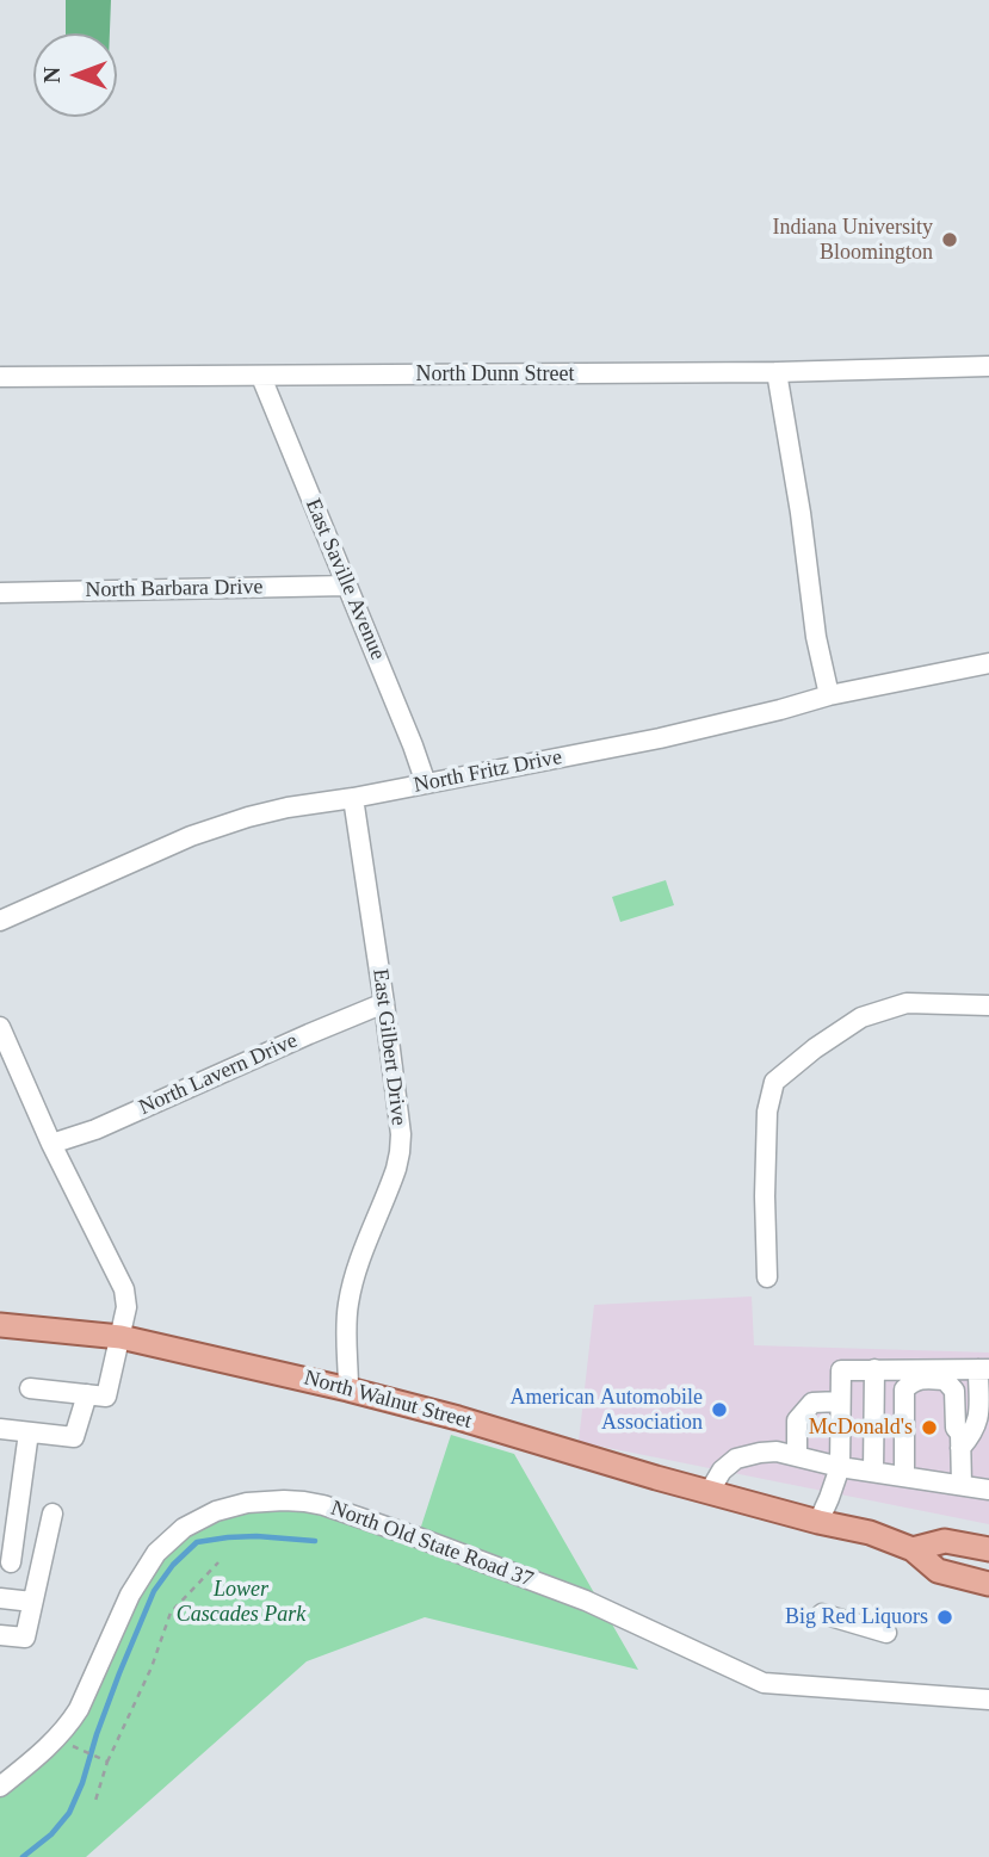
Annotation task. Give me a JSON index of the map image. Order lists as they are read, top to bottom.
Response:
{
  "streets": {
    "main road": ["North Walnut Street"],
    "street": [
      "North Dunn Street",
      "East Saville Avenue",
      "North Barbara Drive",
      "North Fritz Drive",
      "East Gilbert Drive",
      "North Lavern Drive",
      "North Old State Road 37"
    ]
  },
  "crossings": [
    ["North Dunn Street", "East Saville Avenue"],
    ["East Saville Avenue", "North Barbara Drive"],
    ["East Saville Avenue", "North Fritz Drive"],
    ["North Fritz Drive", "East Gilbert Drive"],
    ["East Gilbert Drive", "North Lavern Drive"],
    ["East Gilbert Drive", "North Walnut Street"]
  ],
  "parks": ["Lower Cascades Park"],
  "places": [
    "Indiana University Bloomington",
    "American Automobile Association",
    "McDonald's",
    "Big Red Liquors"
  ],
  "north": "left"
}
